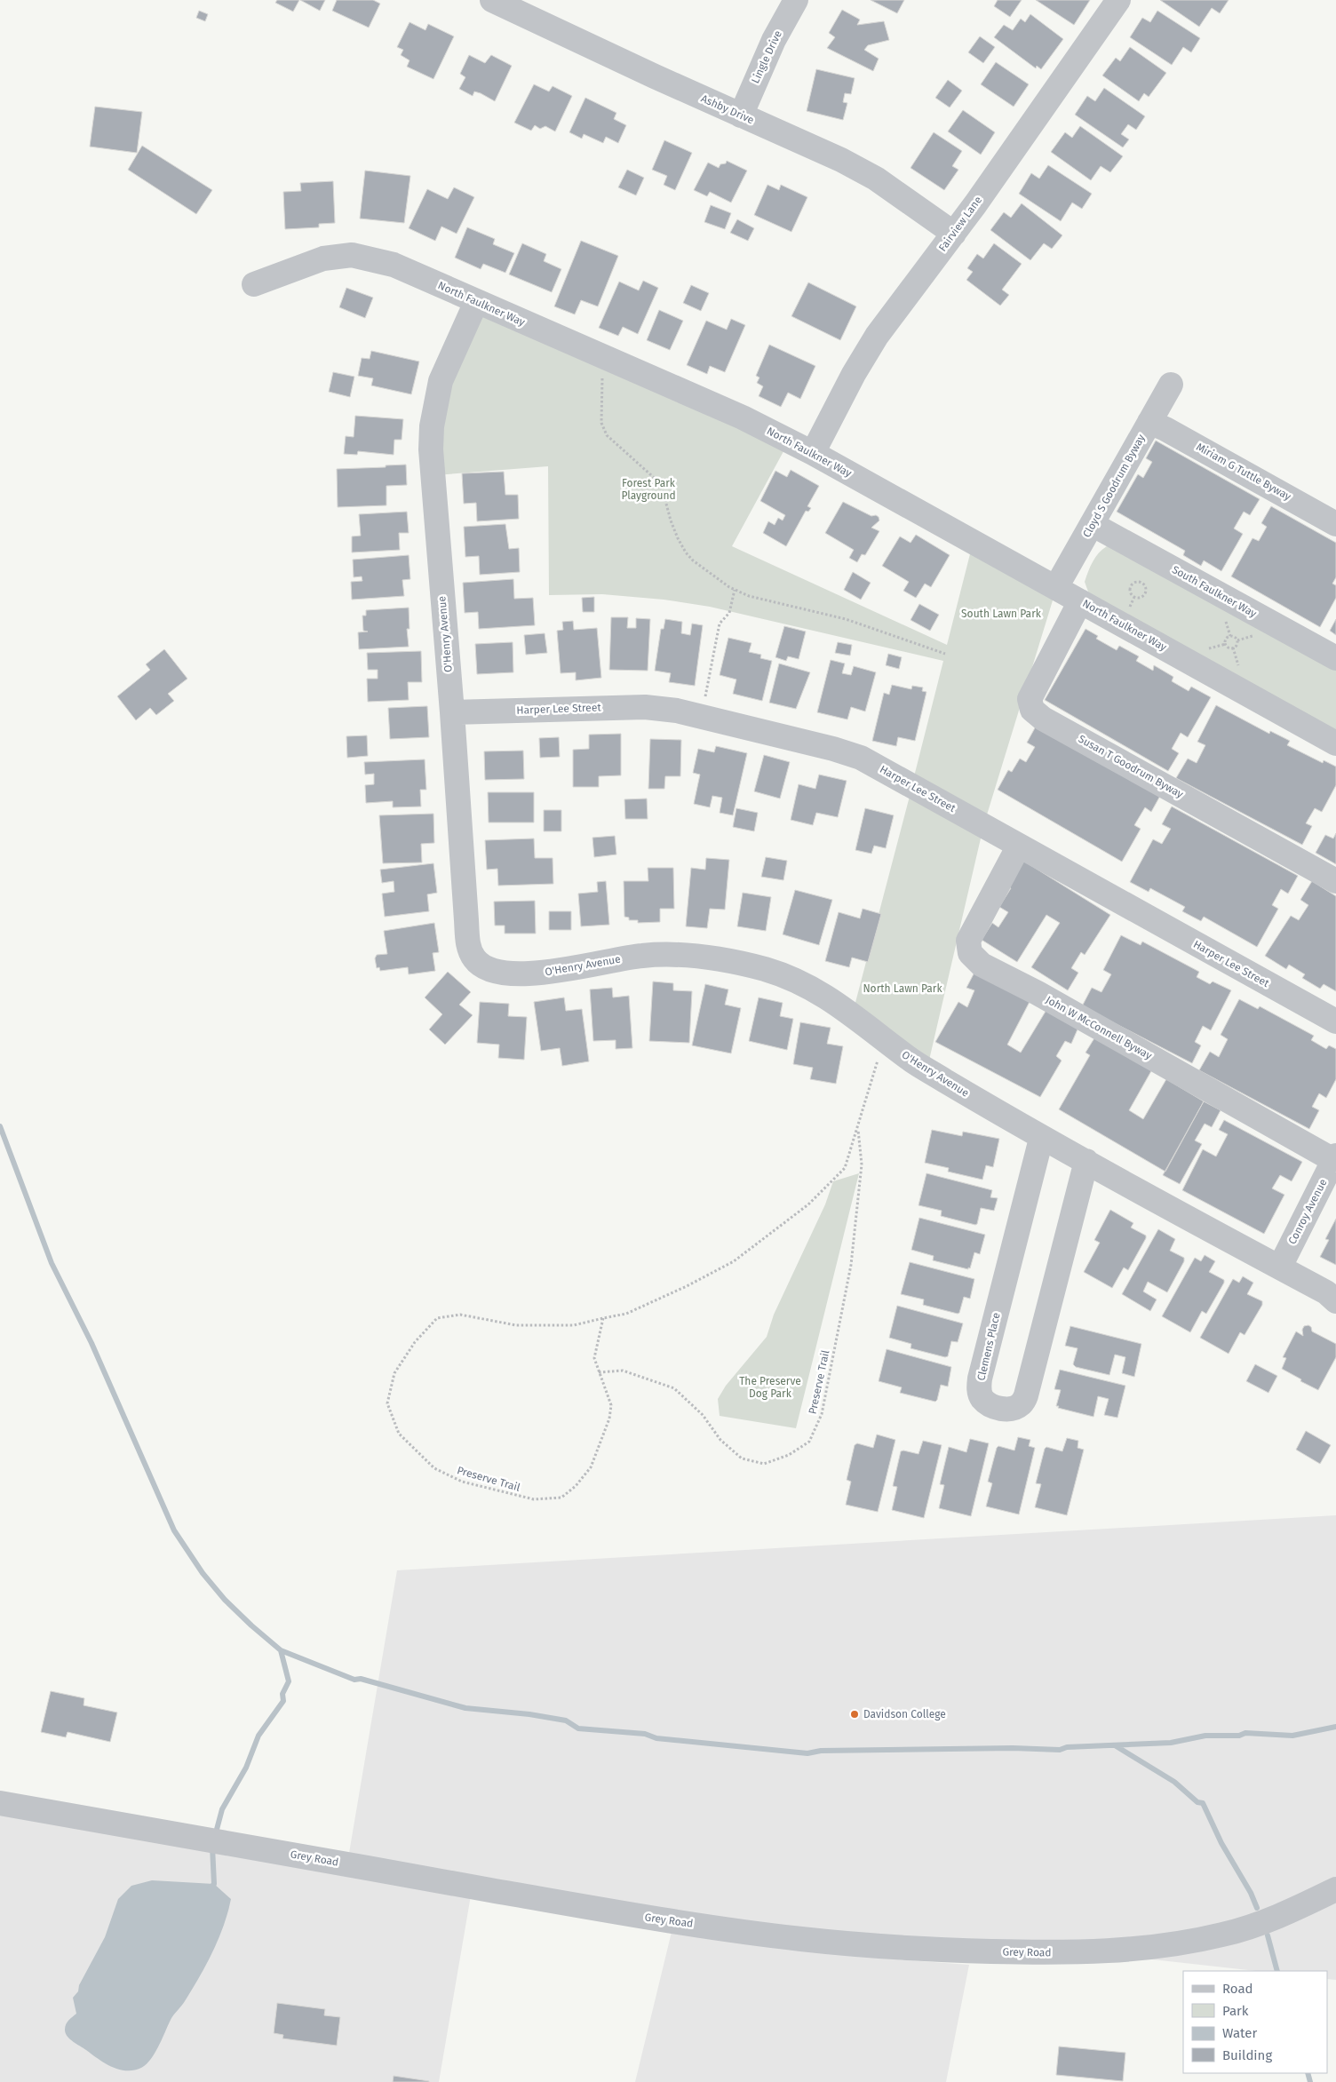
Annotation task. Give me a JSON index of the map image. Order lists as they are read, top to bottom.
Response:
{
  "streets": {
    "street": [
      "Lingle Drive",
      "Ashby Drive",
      "Fairview Lane",
      "North Faulkner Way",
      "Miriam G Tuttle Byway",
      "Cloyd S Goodrum Byway",
      "South Faulkner Way",
      "O'Henry Avenue",
      "Harper Lee Street",
      "Susan T Goodrum Byway",
      "John W McConnell Byway",
      "Conroy Avenue",
      "Clemens Place",
      "Grey Road"
    ],
    "path": ["Preserve Trail"]
  },
  "crossings": [
    ["Lingle Drive", "Ashby Drive"],
    ["Ashby Drive", "Fairview Lane"],
    ["Fairview Lane", "North Faulkner Way"],
    ["North Faulkner Way", "Cloyd S Goodrum Byway"],
    ["North Faulkner Way", "O'Henry Avenue"],
    ["North Faulkner Way", "Susan T Goodrum Byway"],
    ["Miriam G Tuttle Byway", "Cloyd S Goodrum Byway"],
    ["Cloyd S Goodrum Byway", "South Faulkner Way"],
    ["O'Henry Avenue", "Harper Lee Street"],
    ["O'Henry Avenue", "Conroy Avenue"],
    ["O'Henry Avenue", "Clemens Place"],
    ["O'Henry Avenue", "Preserve Trail"],
    ["Harper Lee Street", "John W McConnell Byway"],
    ["John W McConnell Byway", "Conroy Avenue"]
  ],
  "parks": [
    "Forest Park Playground",
    "South Lawn Park",
    "North Lawn Park",
    "The Preserve Dog Park"
  ],
  "places": ["Davidson College"],
  "legend": [
    "Road",
    "Park",
    "Water",
    "Building"
  ]
}
